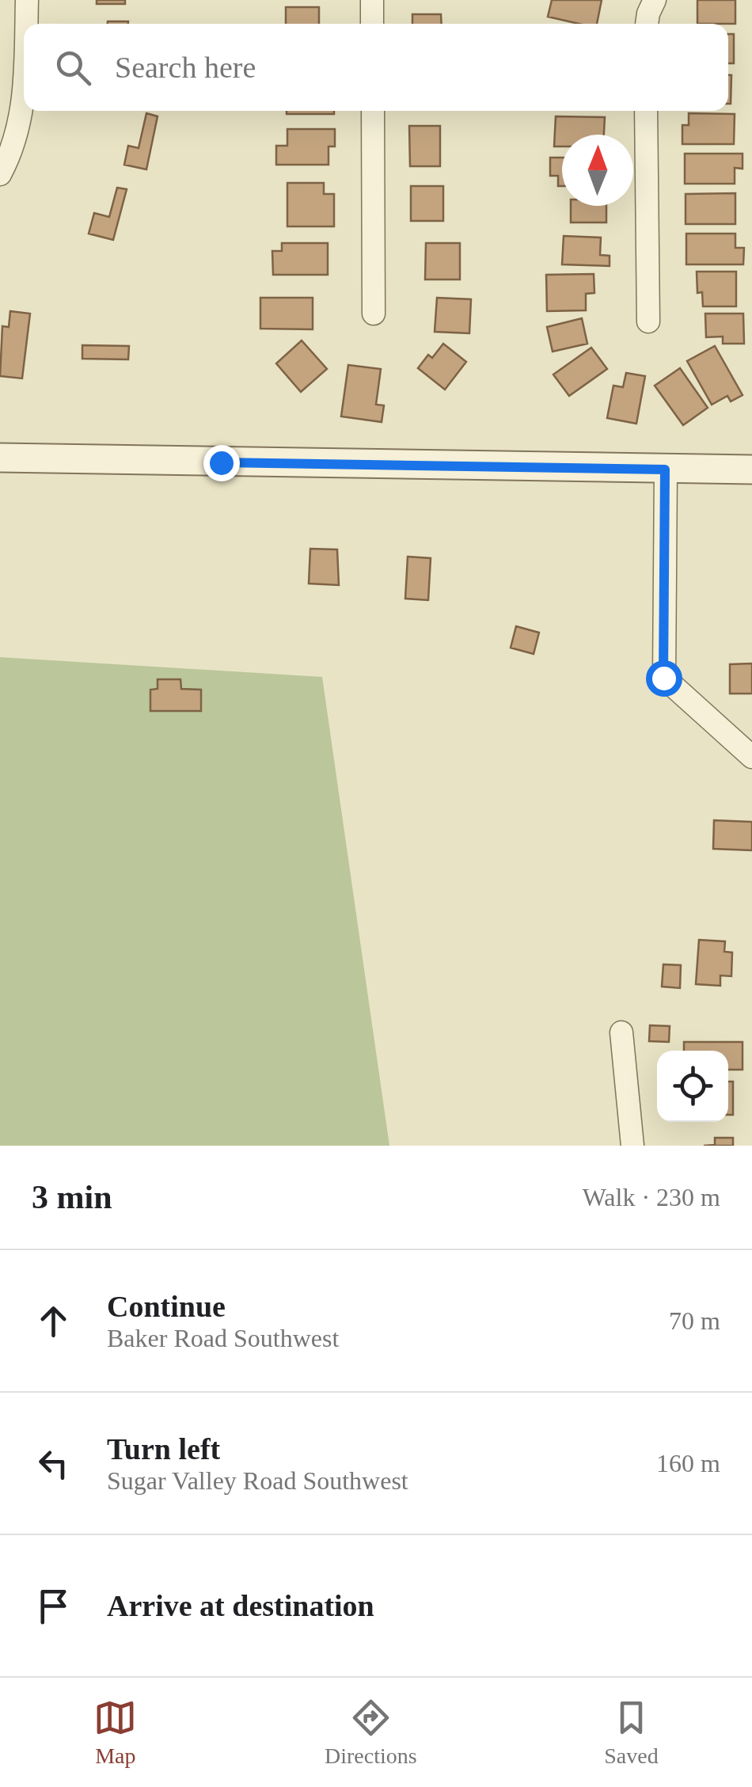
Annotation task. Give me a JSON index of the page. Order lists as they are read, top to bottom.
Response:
{
  "north": "top",
  "page": {
    "search": "Search here",
    "heading": ["3 min", "Walk · 230 m"],
    "list": [
      ["Continue", "Baker Road Southwest", "70 m"],
      ["Turn left", "Sugar Valley Road Southwest", "160 m"],
      "Arrive at destination"
    ],
    "nav": ["Map", "Directions", "Saved"]
  }
}
